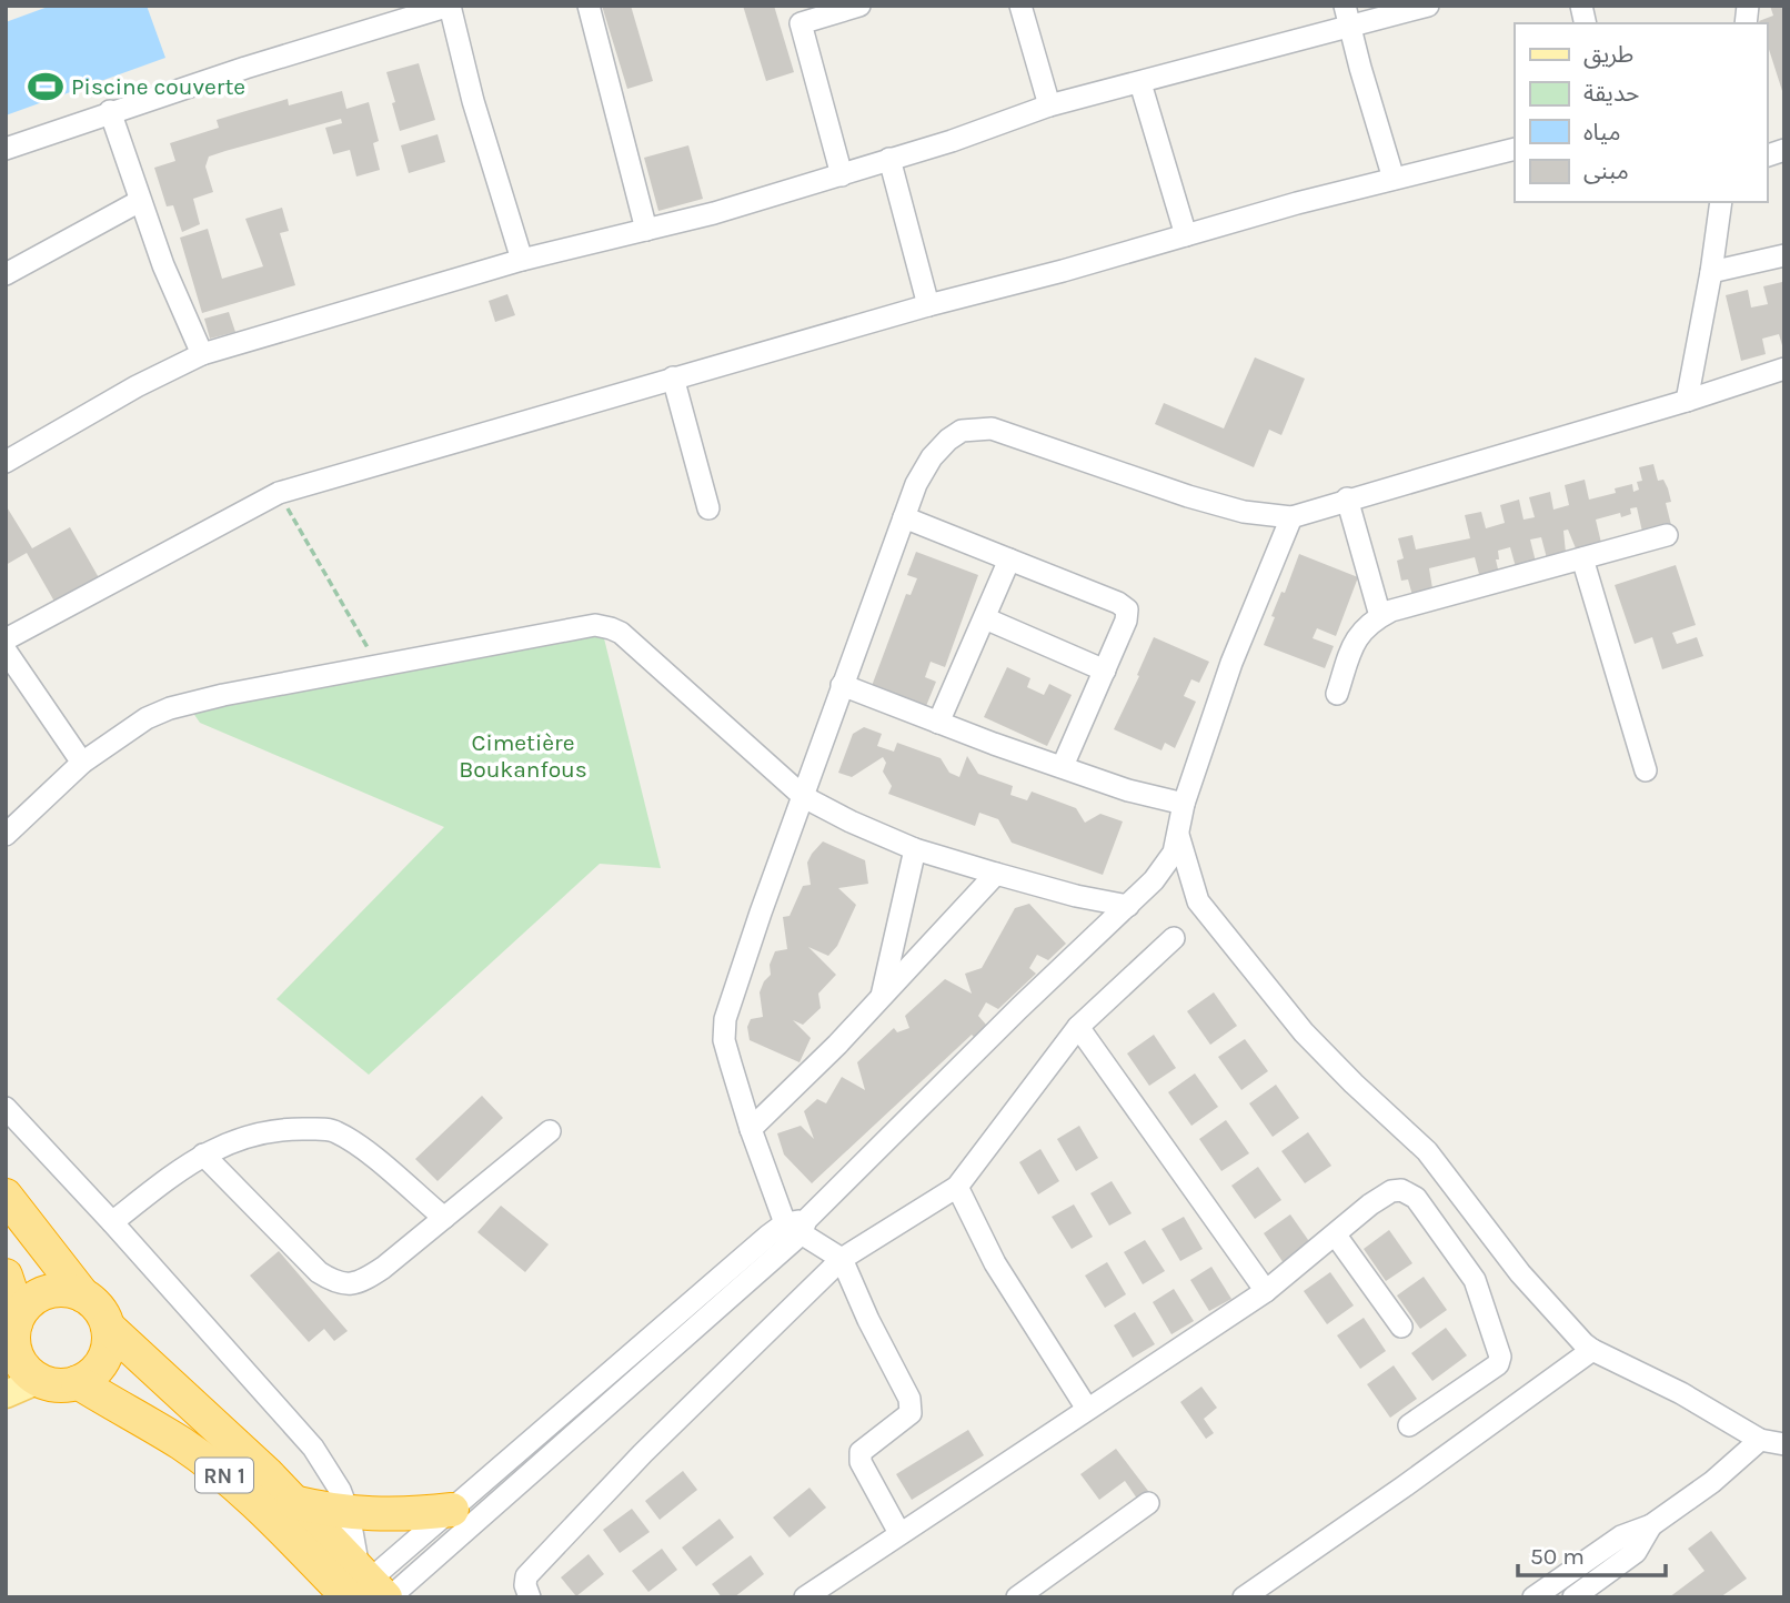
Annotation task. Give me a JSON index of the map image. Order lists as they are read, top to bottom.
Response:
{
  "streets": {
    "highway": ["RN 1"]
  },
  "parks": ["Cimetière Boukanfous"],
  "places": {
    "sports": ["Piscine couverte"]
  },
  "legend": [
    "طريق",
    "حديقة",
    "مياه",
    "مبنى"
  ],
  "scale_bar": "50 m"
}
